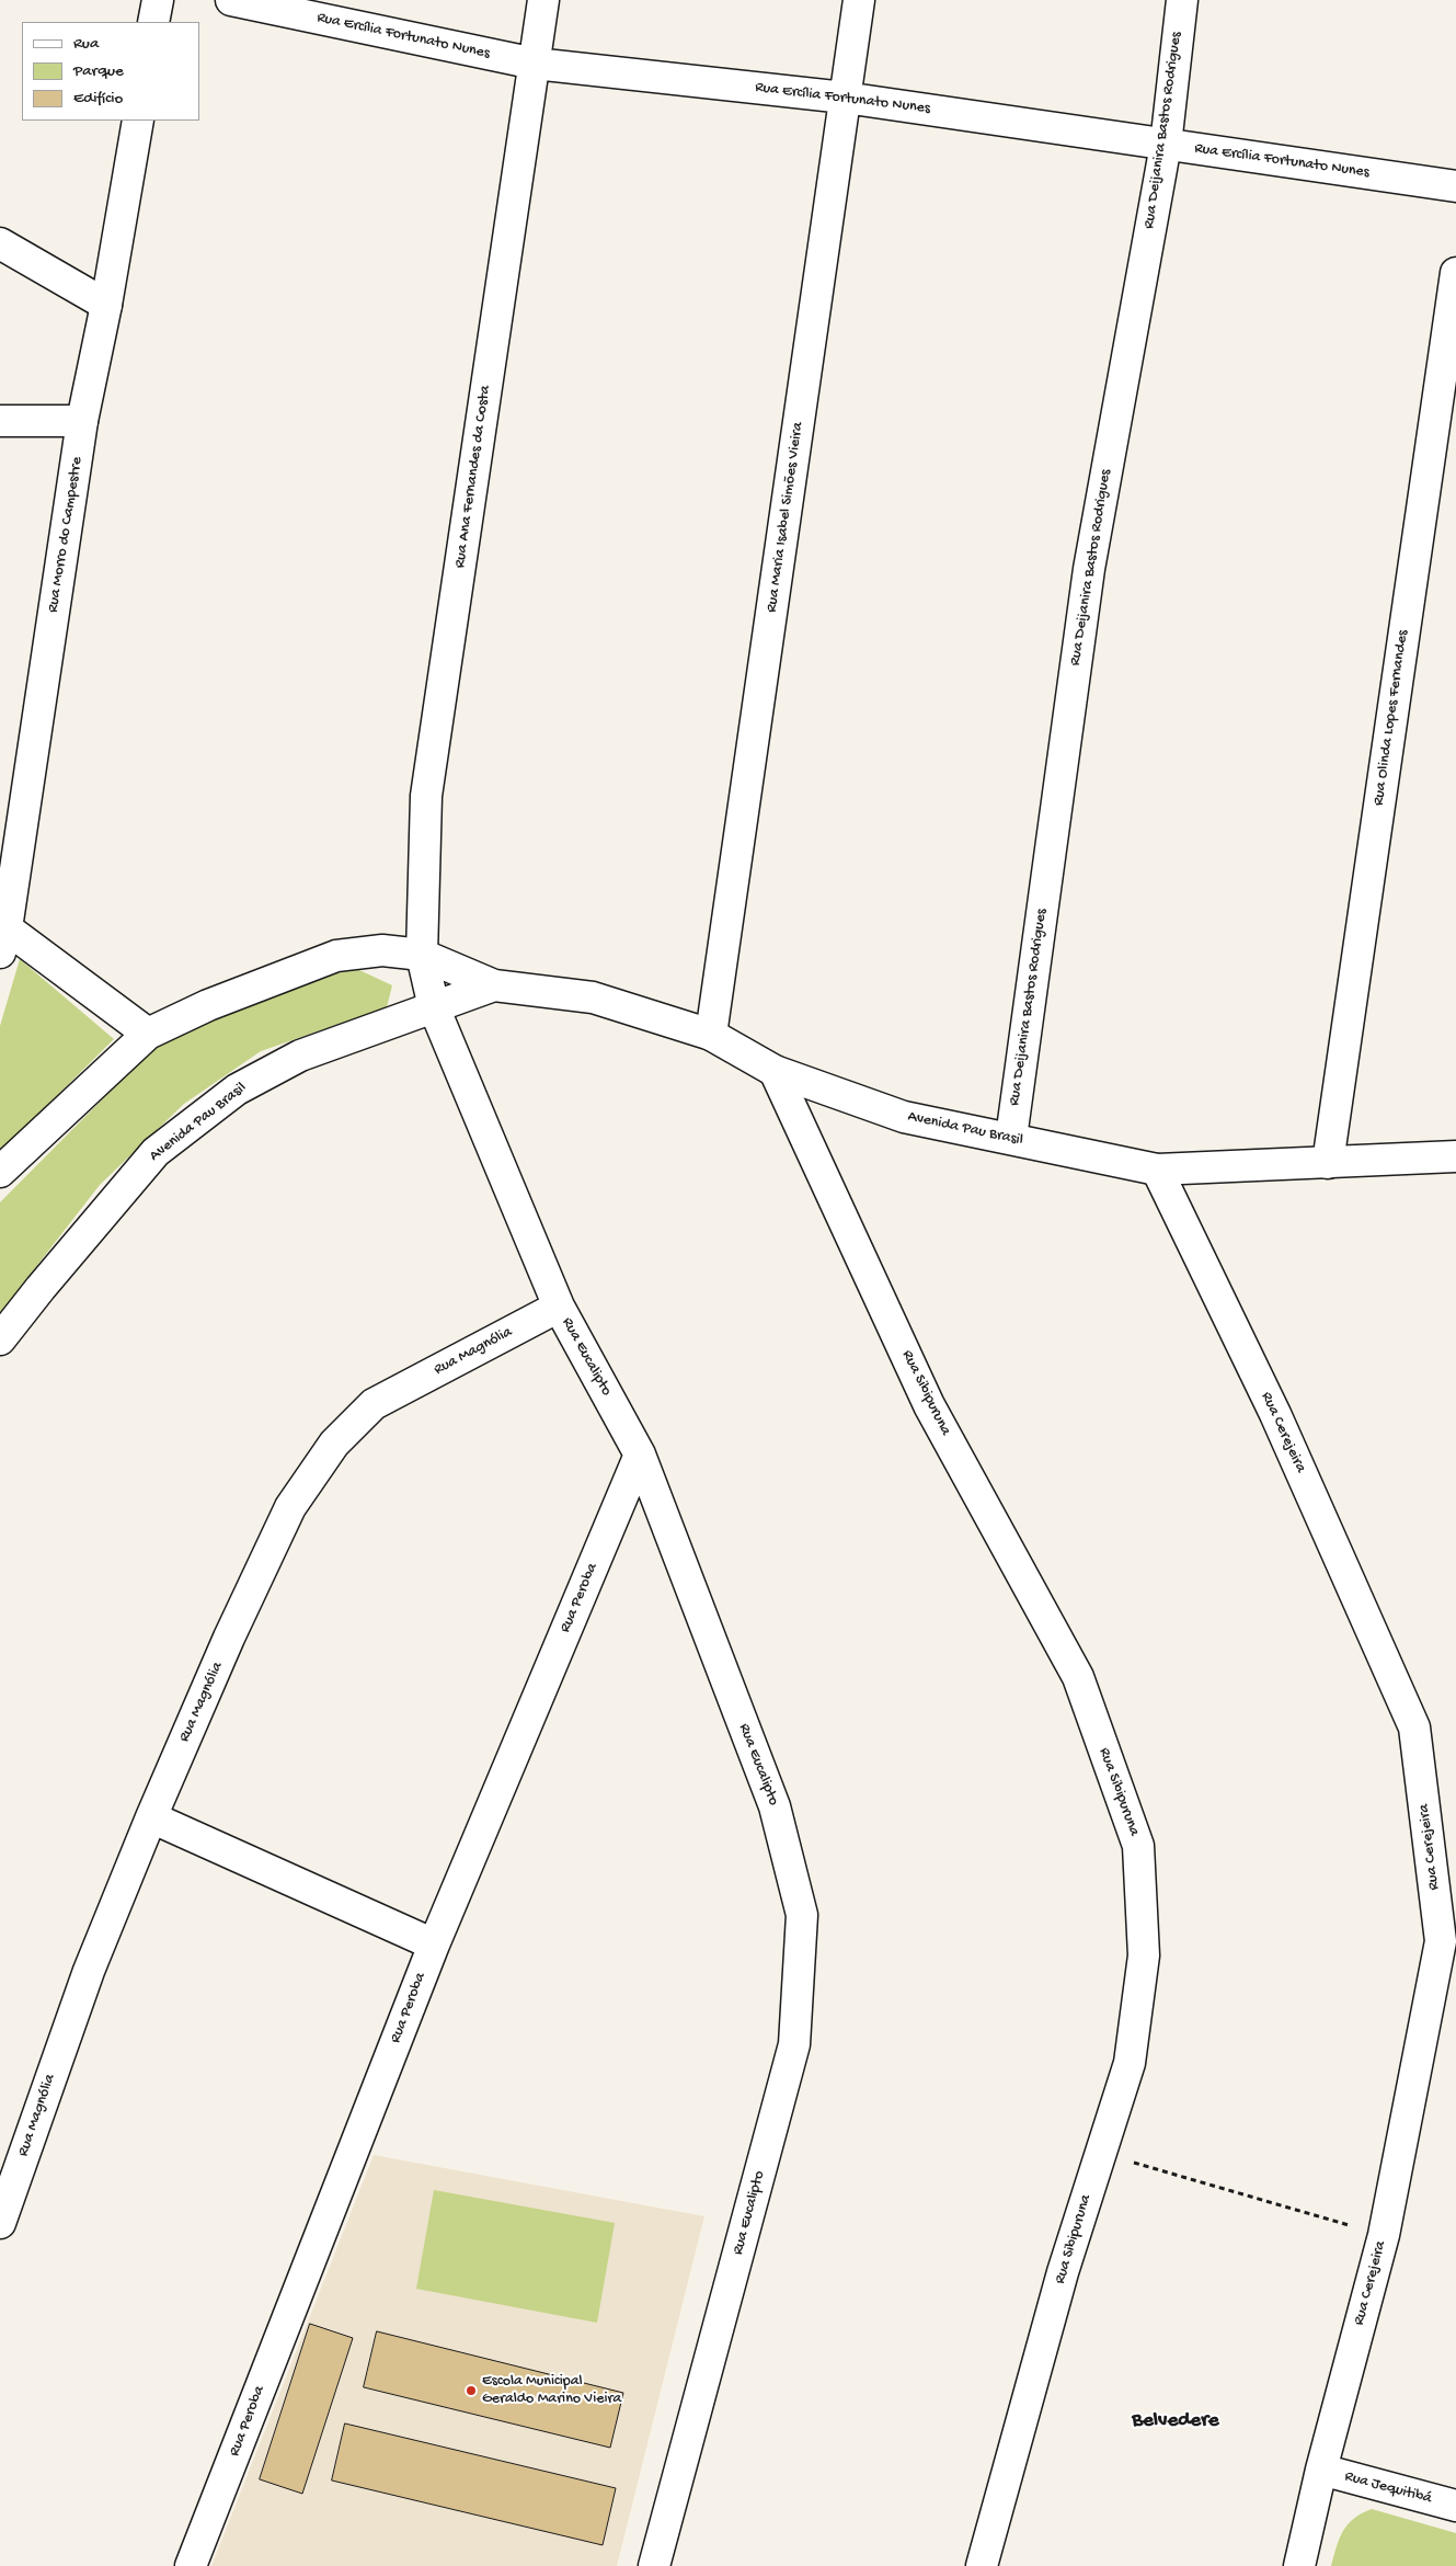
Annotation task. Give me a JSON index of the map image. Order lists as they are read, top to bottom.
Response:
{
  "streets": {
    "street": [
      "Rua Ercília Fortunato Nunes",
      "Rua Deijanira Bastos Rodrigues",
      "Rua Ana Fernandes da Costa",
      "Rua Maria Isabel Simões Vieira",
      "Rua Morro do Campestre",
      "Rua Olinda Lopes Fernandes",
      "Avenida Pau Brasil",
      "Rua Magnólia",
      "Rua Eucalipto",
      "Rua Sibipuruna",
      "Rua Cerejeira",
      "Rua Peroba",
      "Rua Jequitibá"
    ]
  },
  "crossings": [
    ["Rua Ercília Fortunato Nunes", "Rua Deijanira Bastos Rodrigues"],
    ["Rua Ercília Fortunato Nunes", "Rua Ana Fernandes da Costa"],
    ["Rua Ercília Fortunato Nunes", "Rua Maria Isabel Simões Vieira"],
    ["Rua Deijanira Bastos Rodrigues", "Avenida Pau Brasil"],
    ["Rua Ana Fernandes da Costa", "Avenida Pau Brasil"],
    ["Rua Ana Fernandes da Costa", "Rua Eucalipto"],
    ["Rua Maria Isabel Simões Vieira", "Avenida Pau Brasil"],
    ["Rua Olinda Lopes Fernandes", "Avenida Pau Brasil"],
    ["Avenida Pau Brasil", "Rua Eucalipto"],
    ["Avenida Pau Brasil", "Rua Sibipuruna"],
    ["Avenida Pau Brasil", "Rua Cerejeira"],
    ["Rua Magnólia", "Rua Eucalipto"],
    ["Rua Eucalipto", "Rua Peroba"],
    ["Rua Cerejeira", "Rua Jequitibá"]
  ],
  "districts": ["Belvedere"],
  "places": ["Escola Municipal Geraldo Marino Vieira"],
  "legend": ["Rua", "Parque", "Edifício"]
}
